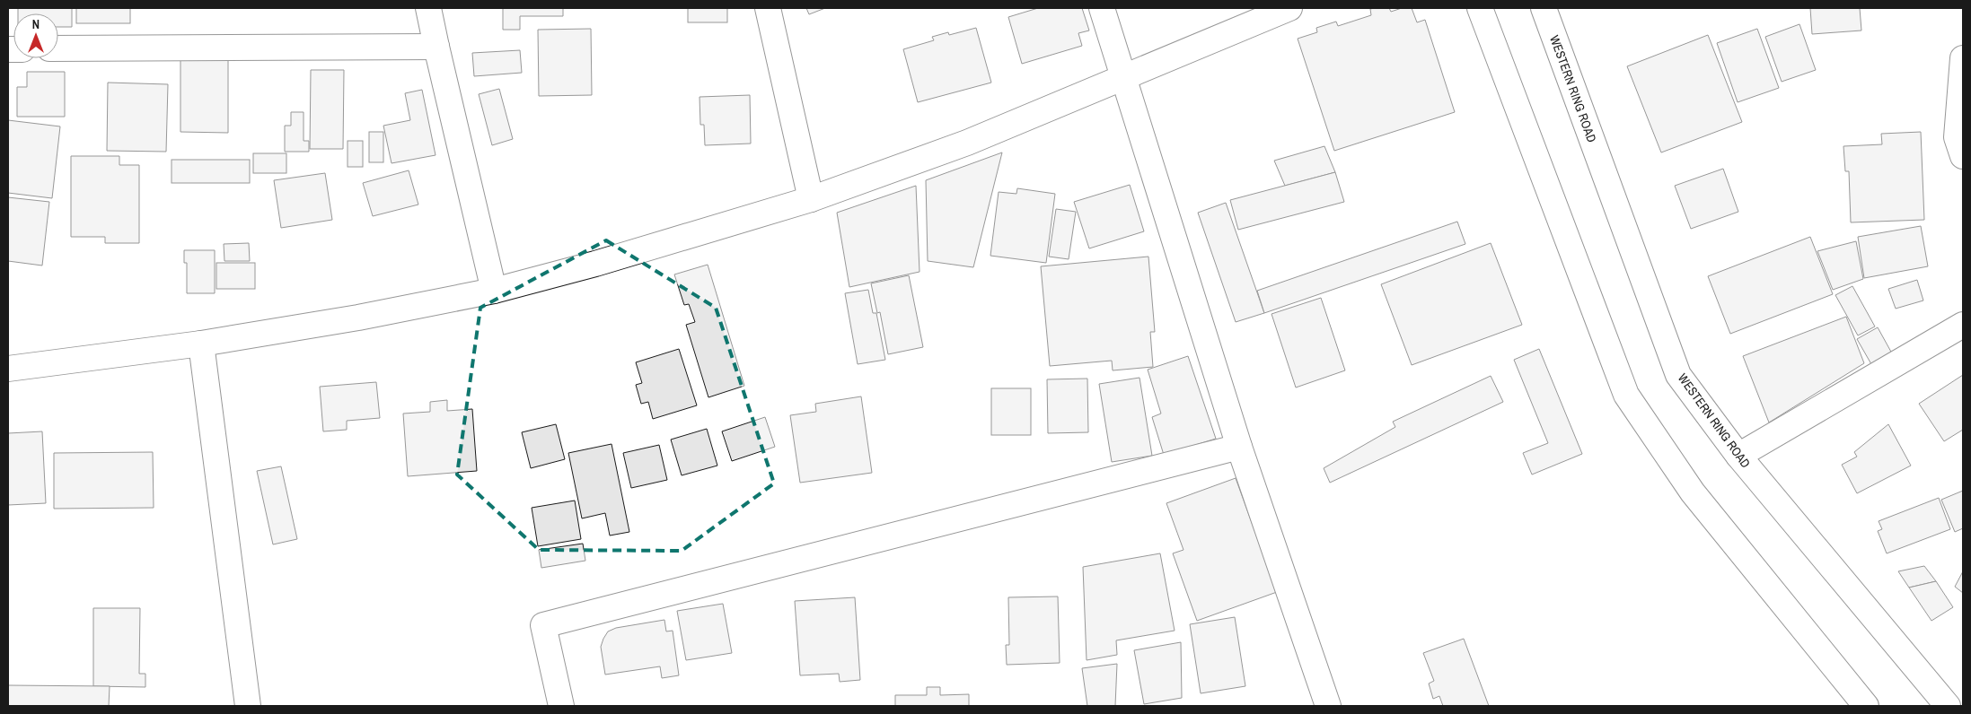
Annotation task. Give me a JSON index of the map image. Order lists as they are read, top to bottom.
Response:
{
  "streets": {
    "street": ["WESTERN RING ROAD"]
  },
  "north": "top"
}
